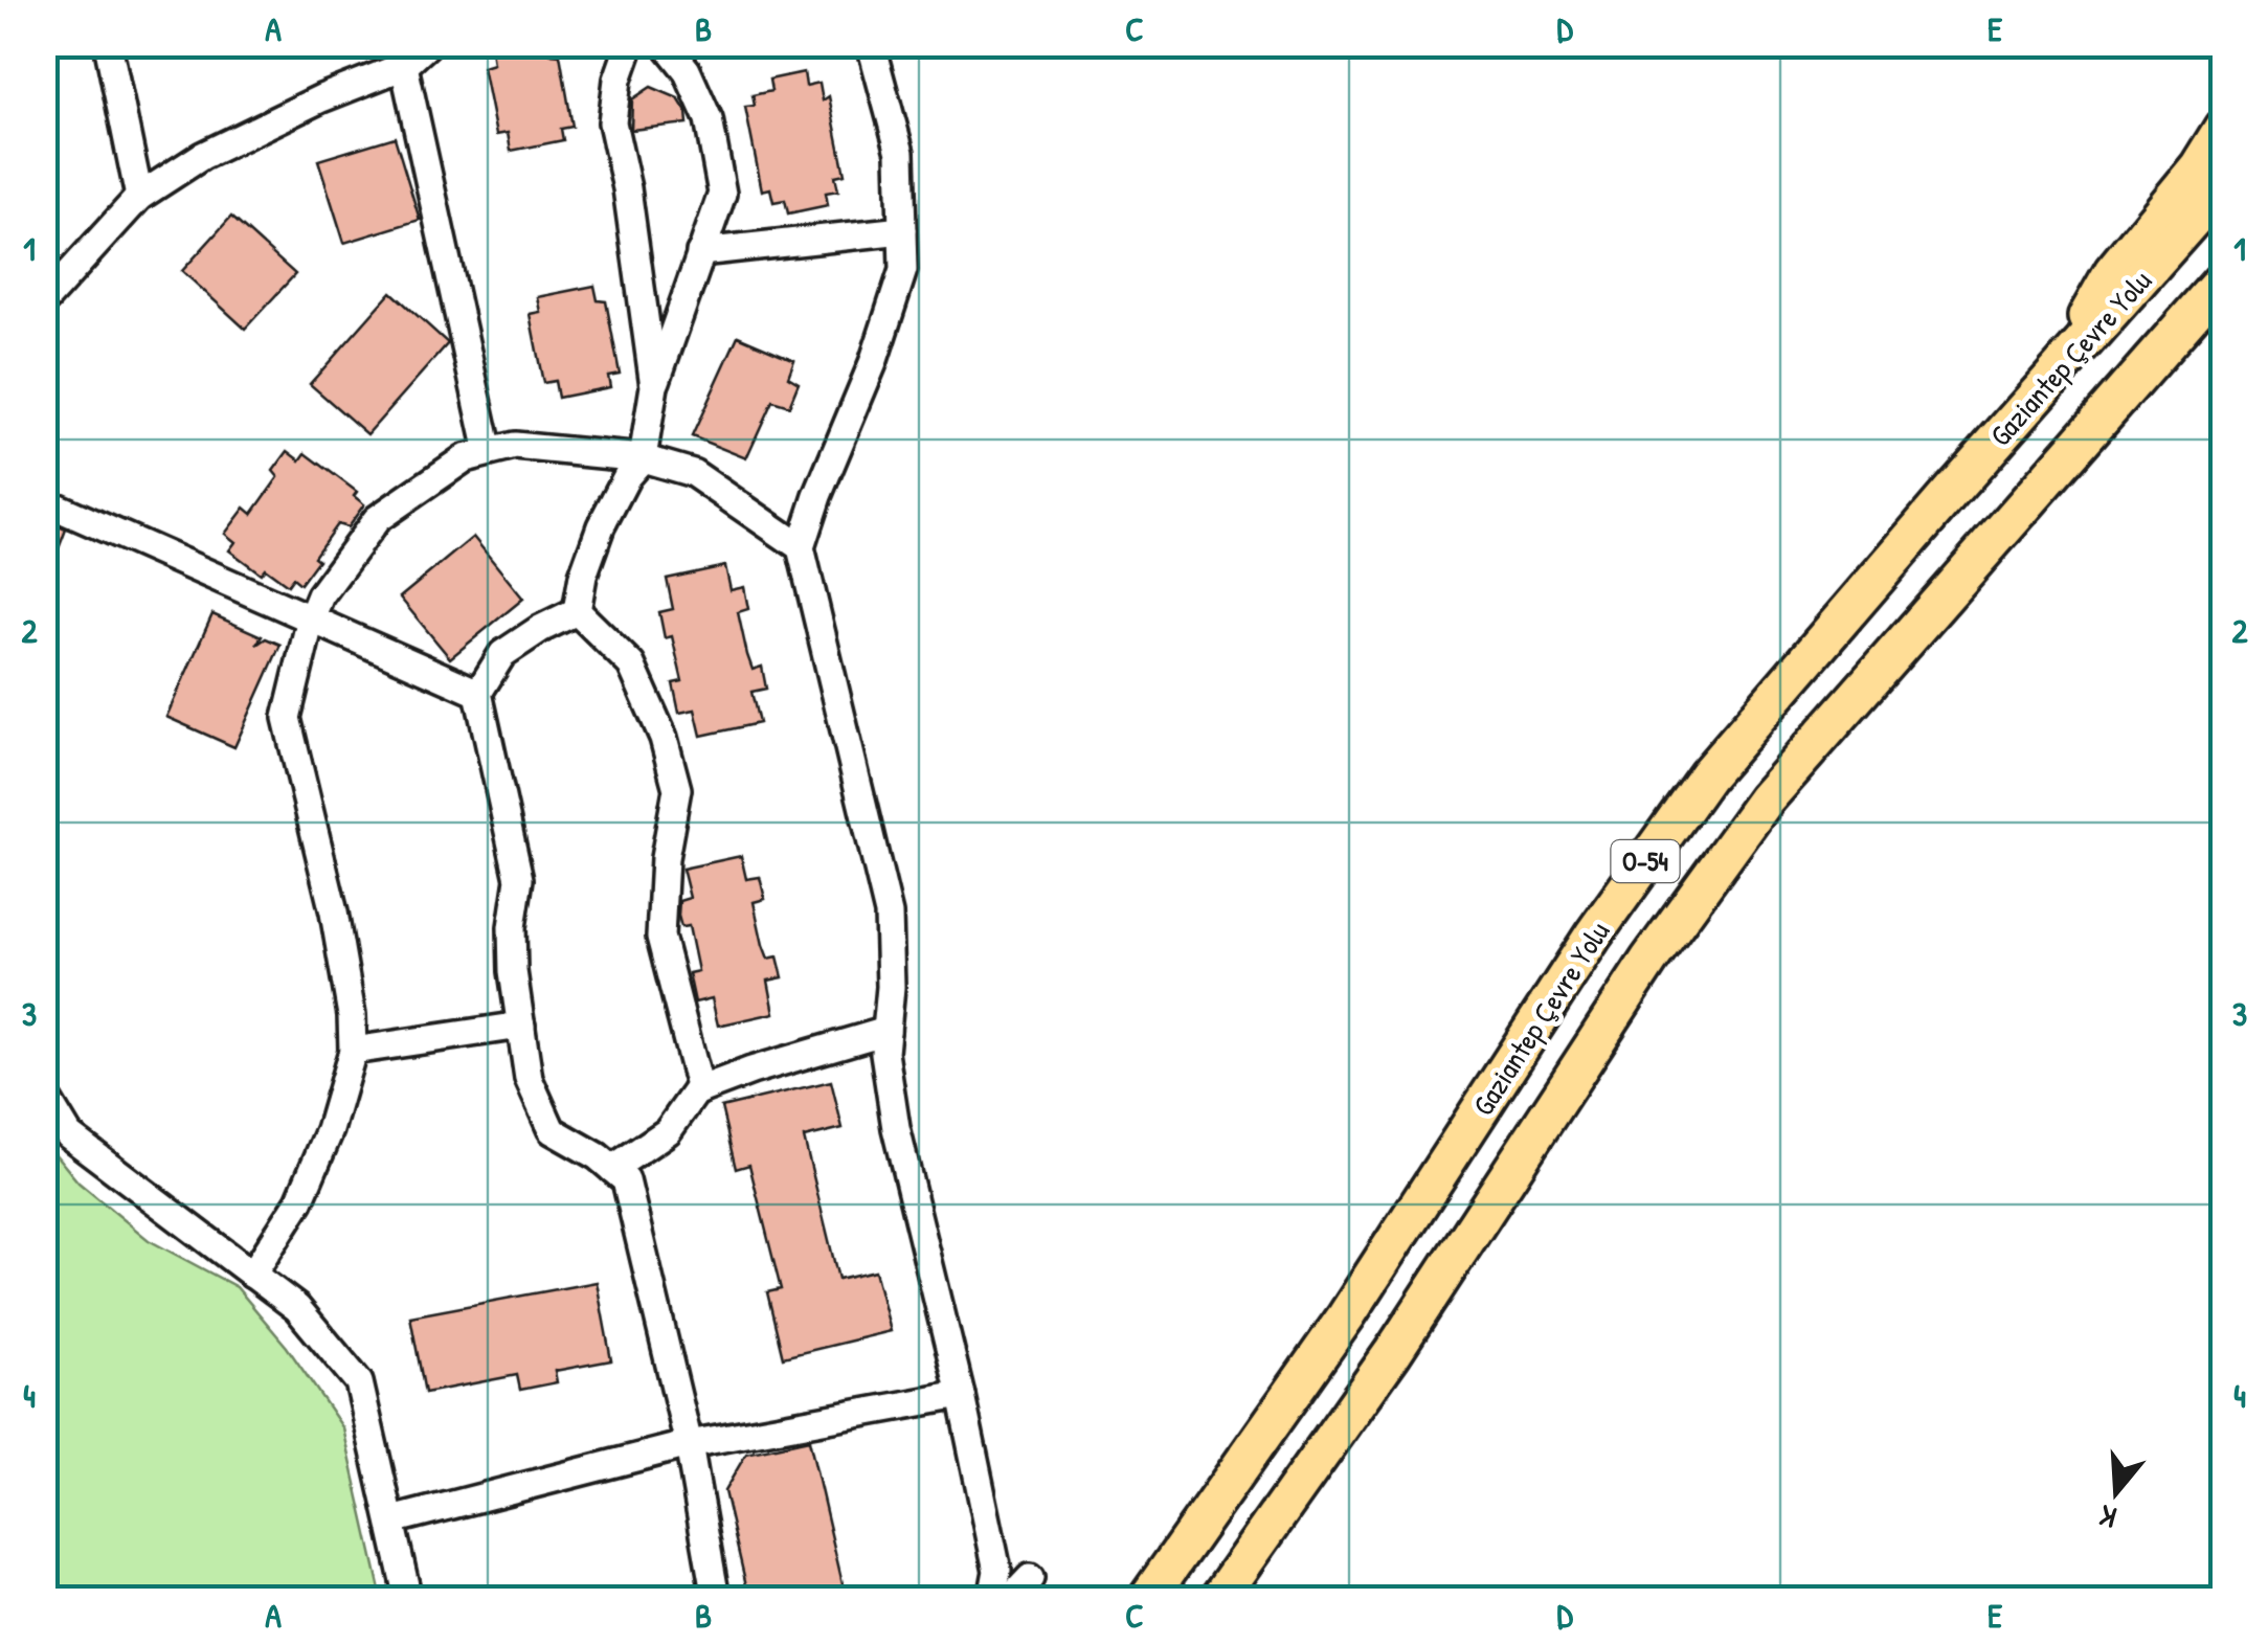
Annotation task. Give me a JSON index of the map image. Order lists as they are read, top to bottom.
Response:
{
  "streets": {
    "highway": ["Gaziantep Çevre Yolu", "O-54"]
  },
  "north": "bottom",
  "grid": {
    "columns": [
      "A",
      "B",
      "C",
      "D",
      "E"
    ],
    "rows": [
      "1",
      "2",
      "3",
      "4"
    ]
  }
}
